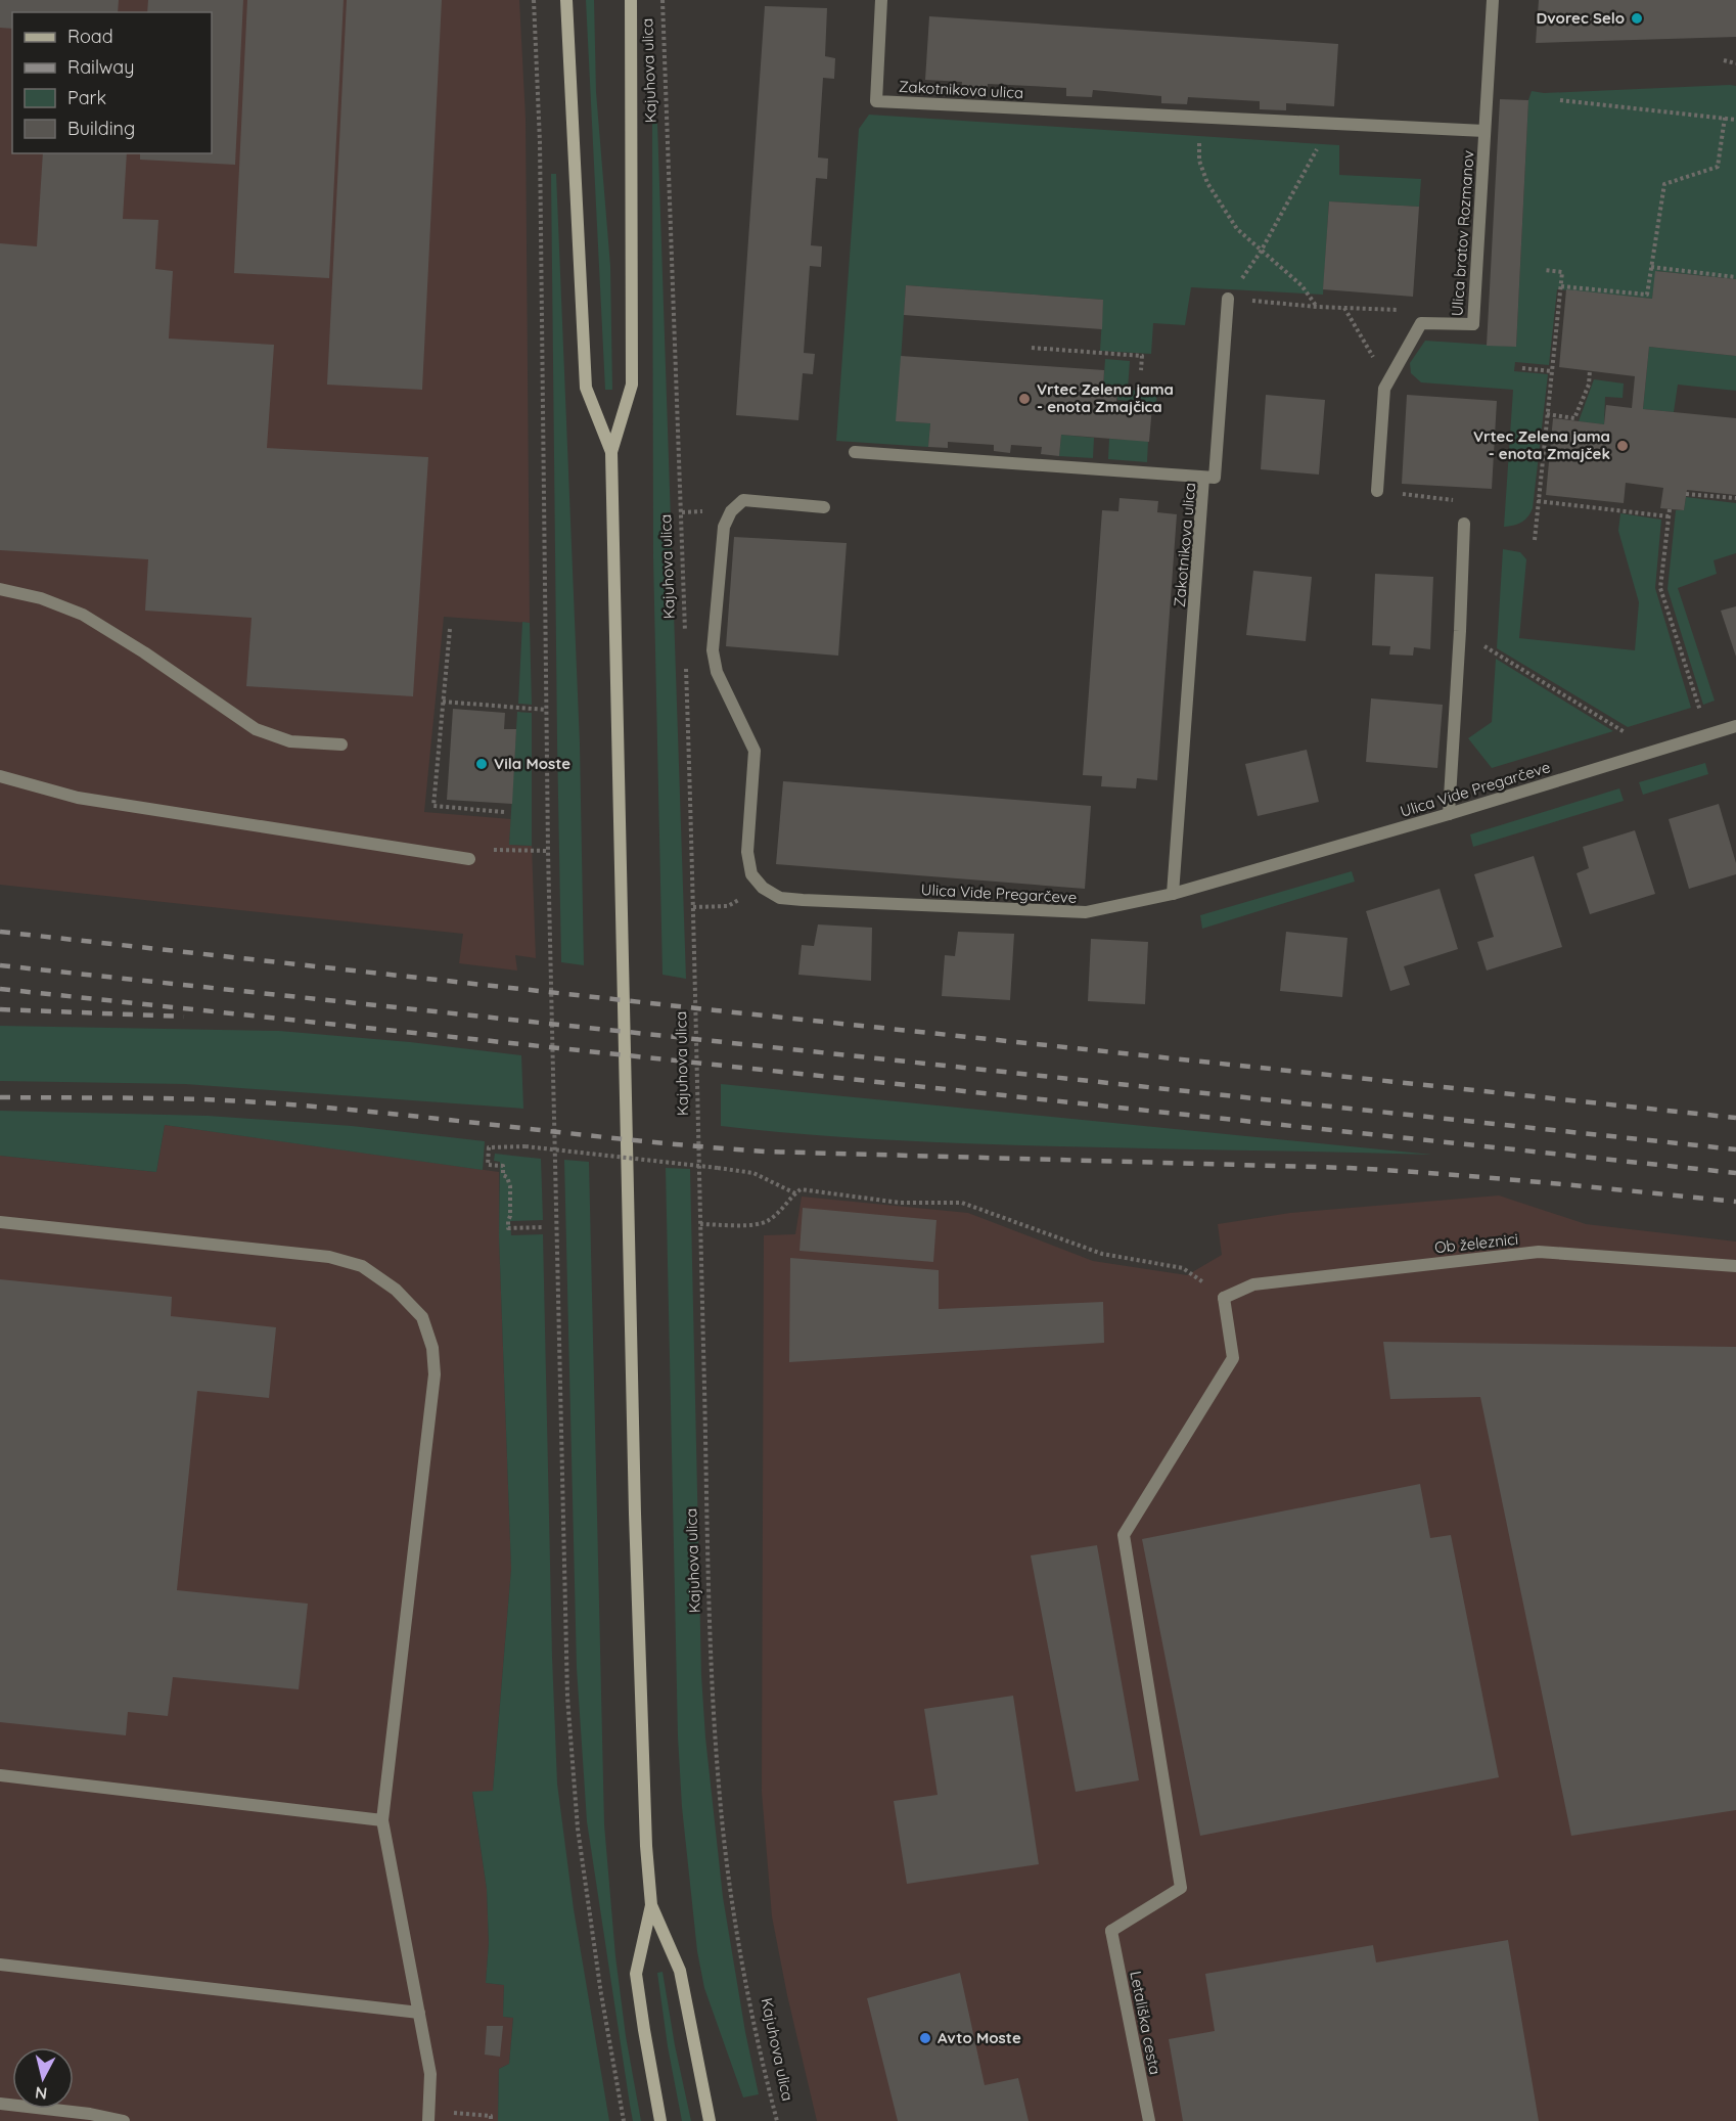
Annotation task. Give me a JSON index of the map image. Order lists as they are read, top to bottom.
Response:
{
  "streets": {
    "main road": ["Kajuhova ulica"],
    "street": [
      "Zakotnikova ulica",
      "Ulica bratov Rozmanov",
      "Ulica Vide Pregarčeve",
      "Ob železnici",
      "Letališka cesta"
    ]
  },
  "crossings": [
    ["Zakotnikova ulica", "Ulica bratov Rozmanov"],
    ["Zakotnikova ulica", "Ulica Vide Pregarčeve"],
    ["Ob železnici", "Letališka cesta"]
  ],
  "places": [
    "Dvorec Selo",
    "Vrtec Zelena jama - enota Zmajčica",
    "Vrtec Zelena jama - enota Zmajček",
    "Vila Moste",
    "Avto Moste"
  ],
  "legend": [
    "Road",
    "Railway",
    "Park",
    "Building"
  ],
  "north": "bottom"
}
